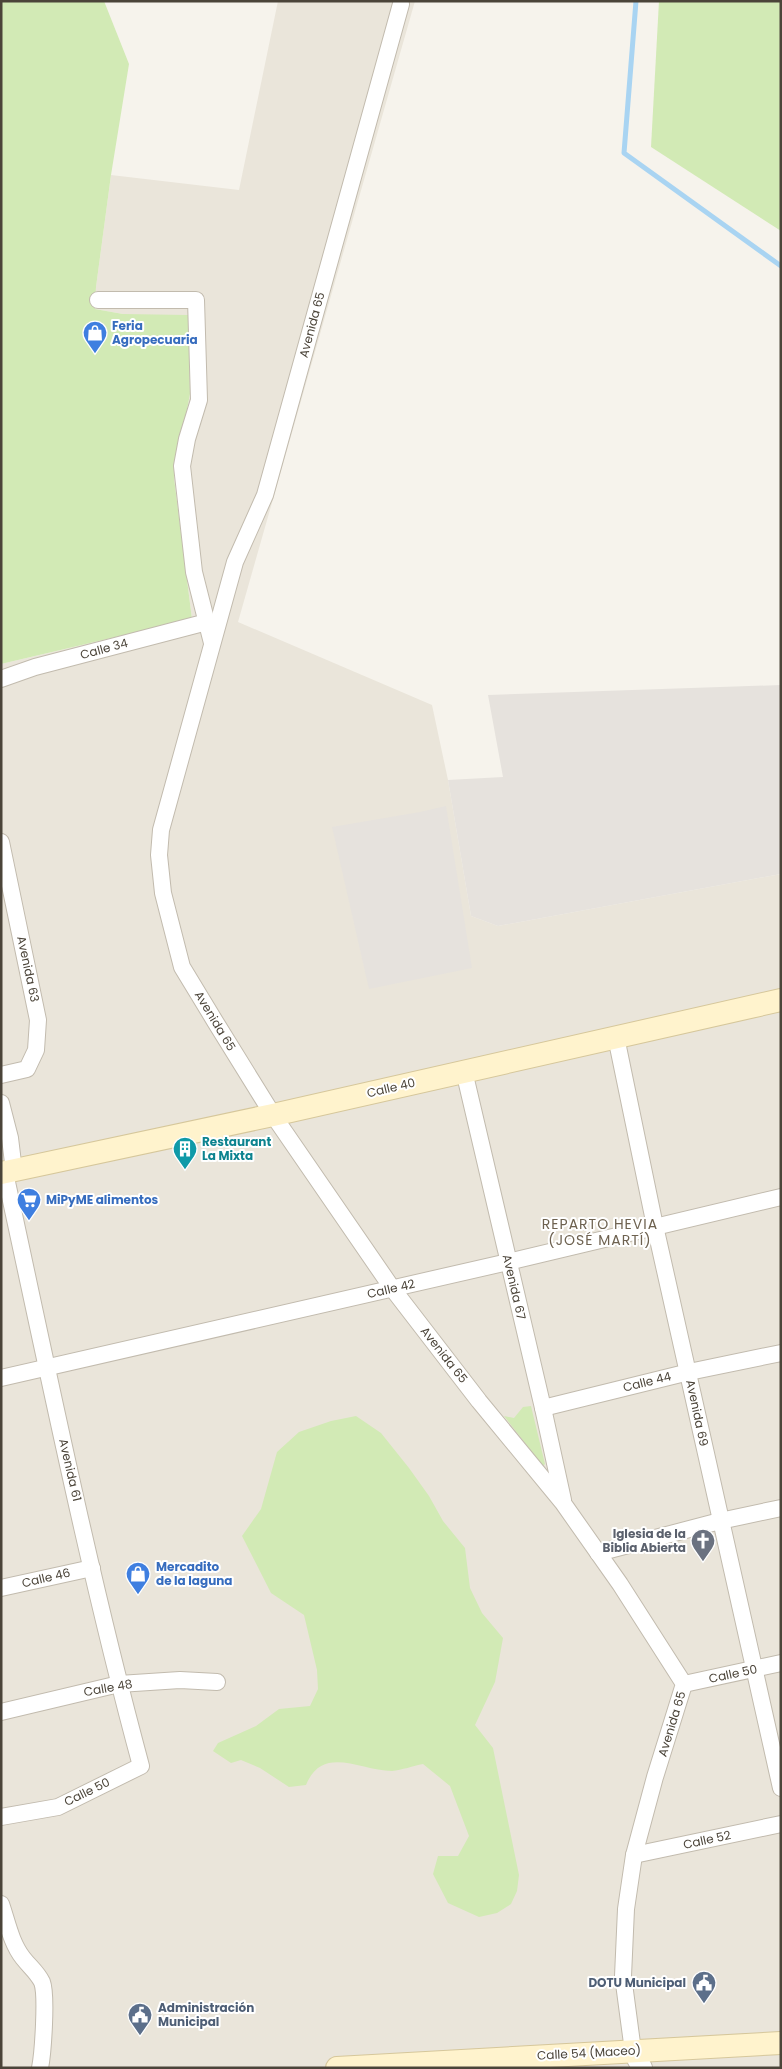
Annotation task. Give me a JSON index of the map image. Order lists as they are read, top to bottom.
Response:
{
  "streets": {
    "main road": ["Calle 40", "Calle 54 (Maceo)"],
    "street": [
      "Avenida 65",
      "Calle 34",
      "Avenida 63",
      "Avenida 67",
      "Calle 42",
      "Calle 44",
      "Avenida 69",
      "Avenida 61",
      "Calle 46",
      "Calle 50",
      "Calle 48",
      "Calle 52"
    ]
  },
  "crossings": [
    ["Avenida 65", "Calle 34"],
    ["Avenida 65", "Calle 40"],
    ["Avenida 65", "Avenida 67"],
    ["Avenida 65", "Calle 42"],
    ["Avenida 65", "Calle 50"],
    ["Avenida 65", "Calle 52"],
    ["Avenida 65", "Calle 54 (Maceo)"],
    ["Calle 40", "Avenida 67"],
    ["Calle 40", "Avenida 69"],
    ["Calle 40", "Avenida 61"],
    ["Avenida 67", "Calle 42"],
    ["Avenida 67", "Calle 44"],
    ["Calle 42", "Avenida 69"],
    ["Calle 42", "Avenida 61"],
    ["Calle 44", "Avenida 69"],
    ["Avenida 69", "Calle 50"],
    ["Avenida 61", "Calle 46"],
    ["Avenida 61", "Calle 50"],
    ["Avenida 61", "Calle 48"]
  ],
  "districts": ["REPARTO HEVIA (JOSÉ MARTÍ)"],
  "places": {
    "shop": ["Feria Agropecuaria", "Mercadito de la laguna"],
    "building": ["Restaurant La Mixta"],
    "supermarket": ["MiPyME alimentos"],
    "church": ["Iglesia de la Biblia Abierta"],
    "public building": ["DOTU Municipal", "Administración Municipal"]
  }
}
